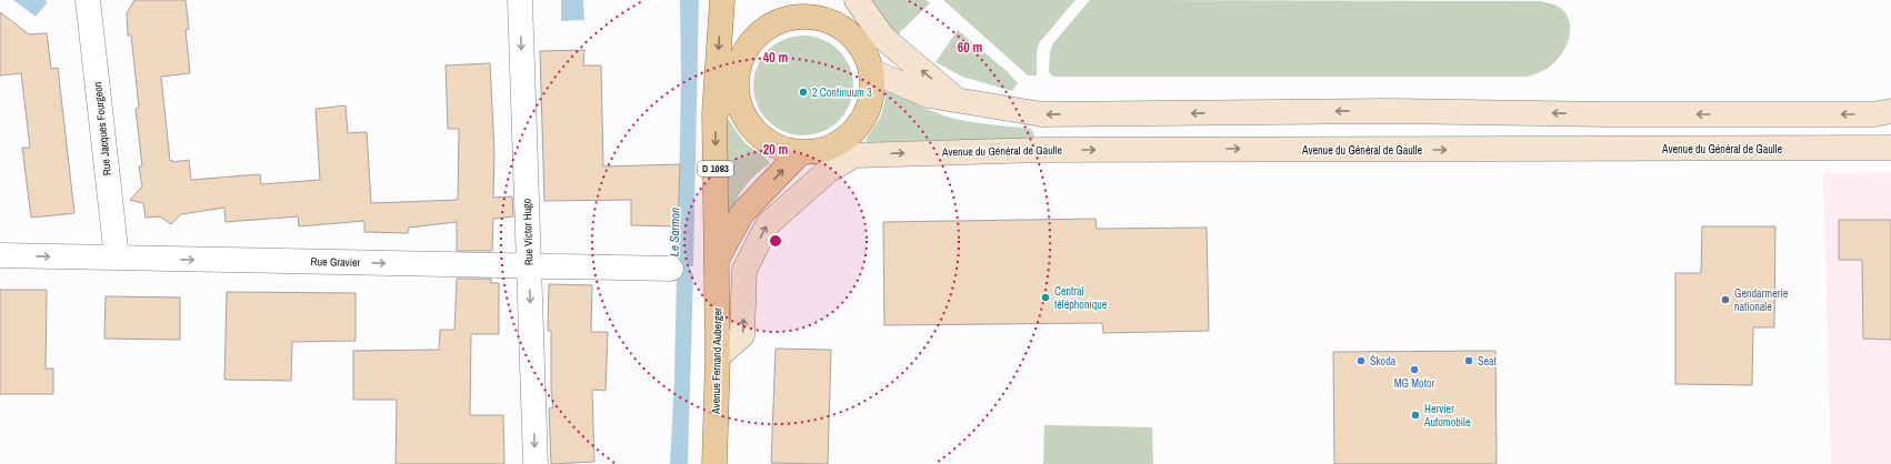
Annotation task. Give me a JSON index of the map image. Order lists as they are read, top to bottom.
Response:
{
  "streets": {
    "main road": ["Avenue du Général de Gaulle", "D 1093", "Avenue Fernand Auberger"],
    "street": ["Rue Jacques Fourgeon", "Rue Victor Hugo", "Rue Gravier"]
  },
  "crossings": [
    ["Rue Jacques Fourgeon", "Rue Gravier"],
    ["Avenue du Général de Gaulle", "Avenue Fernand Auberger"],
    ["Rue Victor Hugo", "Rue Gravier"]
  ],
  "one_way": ["Rue Victor Hugo", "Rue Gravier"],
  "water": ["Le Sarmon"],
  "places": [
    "2 Continuum 3",
    "Central téléphonique",
    "Gendarmerie nationale",
    "Škoda",
    "Seat",
    "MG Motor",
    "Hervier Automobile"
  ],
  "rings": ["60 m", "40 m", "20 m"]
}
